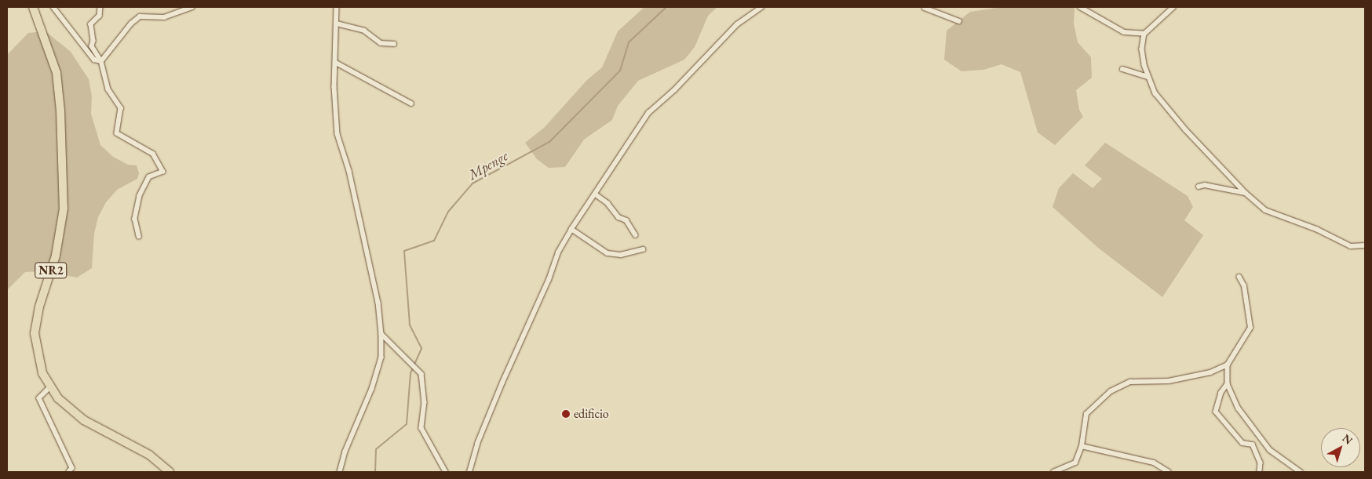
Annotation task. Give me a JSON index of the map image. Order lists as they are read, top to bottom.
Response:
{
  "streets": {
    "highway": ["NR2"]
  },
  "water": ["Mpenge"],
  "places": ["edificio"],
  "north": "top right"
}
